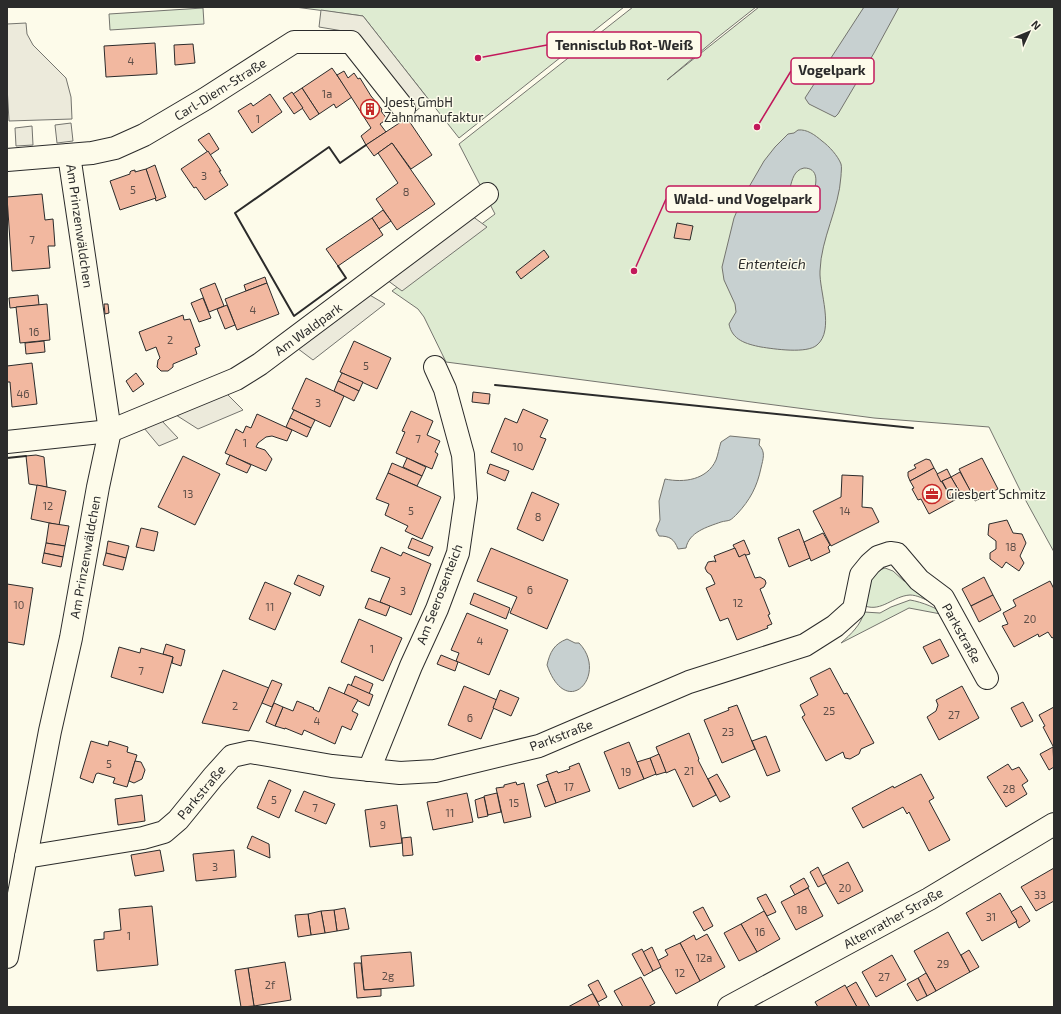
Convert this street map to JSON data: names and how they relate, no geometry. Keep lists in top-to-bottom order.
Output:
{
  "streets": {
    "street": [
      "Carl-Diem-Straße",
      "Am Prinzenwäldchen",
      "Am Waldpark",
      "Am Seerosenteich",
      "Parkstraße",
      "Altenrather Straße"
    ]
  },
  "crossings": [
    ["Carl-Diem-Straße", "Am Prinzenwäldchen"],
    ["Am Prinzenwäldchen", "Am Waldpark"],
    ["Am Prinzenwäldchen", "Parkstraße"],
    ["Am Seerosenteich", "Parkstraße"]
  ],
  "water": ["Ententeich"],
  "places": {
    "other": ["Tennisclub Rot-Weiß", "Vogelpark", "Wald- und Vogelpark"],
    "building": ["Joest GmbH Zahnmanufaktur"],
    "office": ["Giesbert Schmitz"]
  },
  "house_numbers": [
    "4",
    "1a",
    "1",
    "3",
    "5",
    "8",
    "7",
    "4",
    "16",
    "2",
    "5",
    "46",
    "3",
    "7",
    "1",
    "10",
    "13",
    "12",
    "5",
    "14",
    "8",
    "18",
    "6",
    "3",
    "12",
    "10",
    "11",
    "20",
    "4",
    "1",
    "7",
    "2",
    "25",
    "27",
    "6",
    "4",
    "23",
    "5",
    "21",
    "19",
    "17",
    "28",
    "5",
    "15",
    "7",
    "11",
    "9",
    "3",
    "20",
    "33",
    "18",
    "31",
    "16",
    "1",
    "12a",
    "29",
    "12",
    "2g",
    "27",
    "2f"
  ],
  "north": "top right"
}
